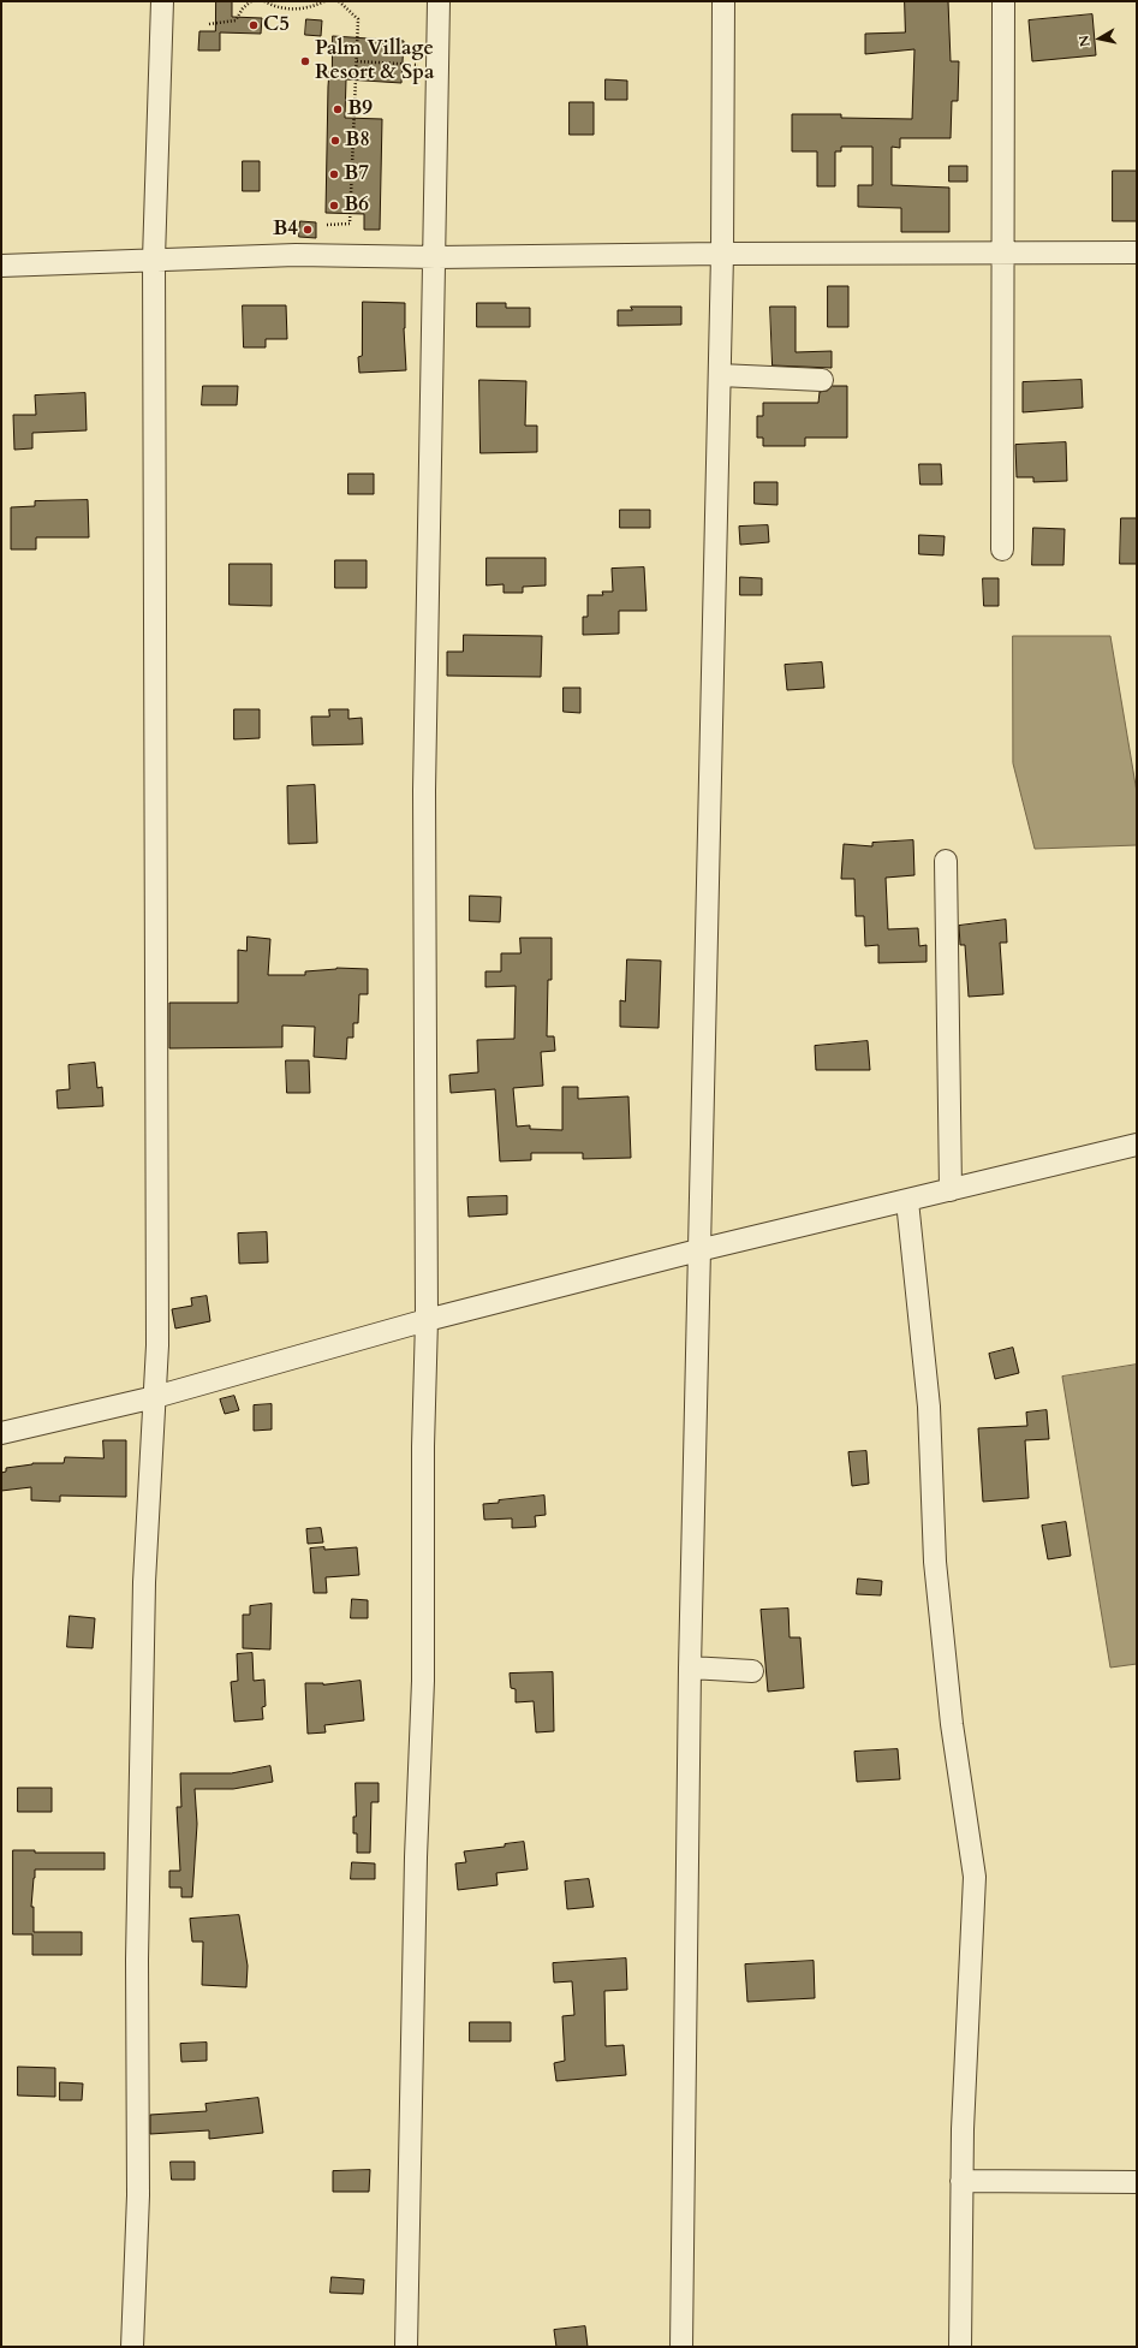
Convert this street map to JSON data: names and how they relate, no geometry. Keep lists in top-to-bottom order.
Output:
{
  "places": [
    "C5",
    "Palm Village Resort & Spa",
    "B9",
    "B8",
    "B7",
    "B6",
    "B4"
  ],
  "north": "left"
}
